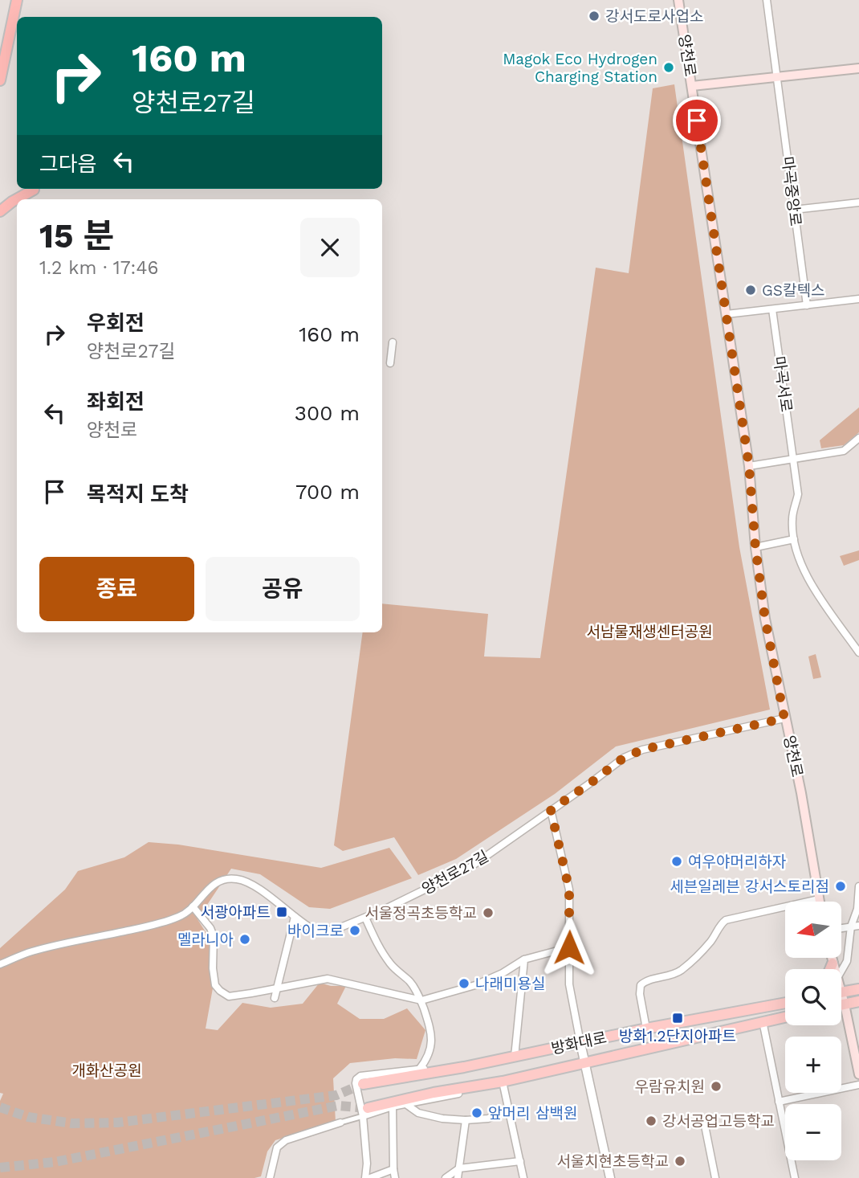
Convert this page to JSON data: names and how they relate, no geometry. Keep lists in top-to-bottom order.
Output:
{
  "streets": {
    "main road": ["양천로", "방화대로"],
    "street": ["마곡중앙로", "마곡서로", "양천로27길"]
  },
  "crossings": [
    ["양천로", "양천로27길"]
  ],
  "parks": ["서남물재생센터공원", "개화산공원"],
  "places": {
    "other": [
      "강서도로사업소",
      "Magok Eco Hydrogen Charging Station",
      "GS칼텍스",
      "여우야머리하자",
      "세븐일레븐 강서스토리점",
      "서울정곡초등학교",
      "바이크로",
      "멜라니아",
      "나래미용실",
      "우람유치원",
      "앞머리 삼백원",
      "강서공업고등학교",
      "서울치현초등학교"
    ],
    "transit": ["서광아파트", "방화1.2단지아파트"]
  },
  "north": "left",
  "page": {
    "turn": ["160 m", "양천로27길"],
    "then": "그다음",
    "heading": ["15 분", "1.2 km · 17:46"],
    "list": [
      {
        "name": "우회전",
        "note": "양천로27길",
        "value": "160 m"
      },
      {
        "name": "좌회전",
        "note": "양천로",
        "value": "300 m"
      },
      {
        "name": "목적지 도착",
        "value": "700 m"
      }
    ],
    "buttons": ["종료", "공유"],
    "map_buttons": ["+", "−"]
  }
}
